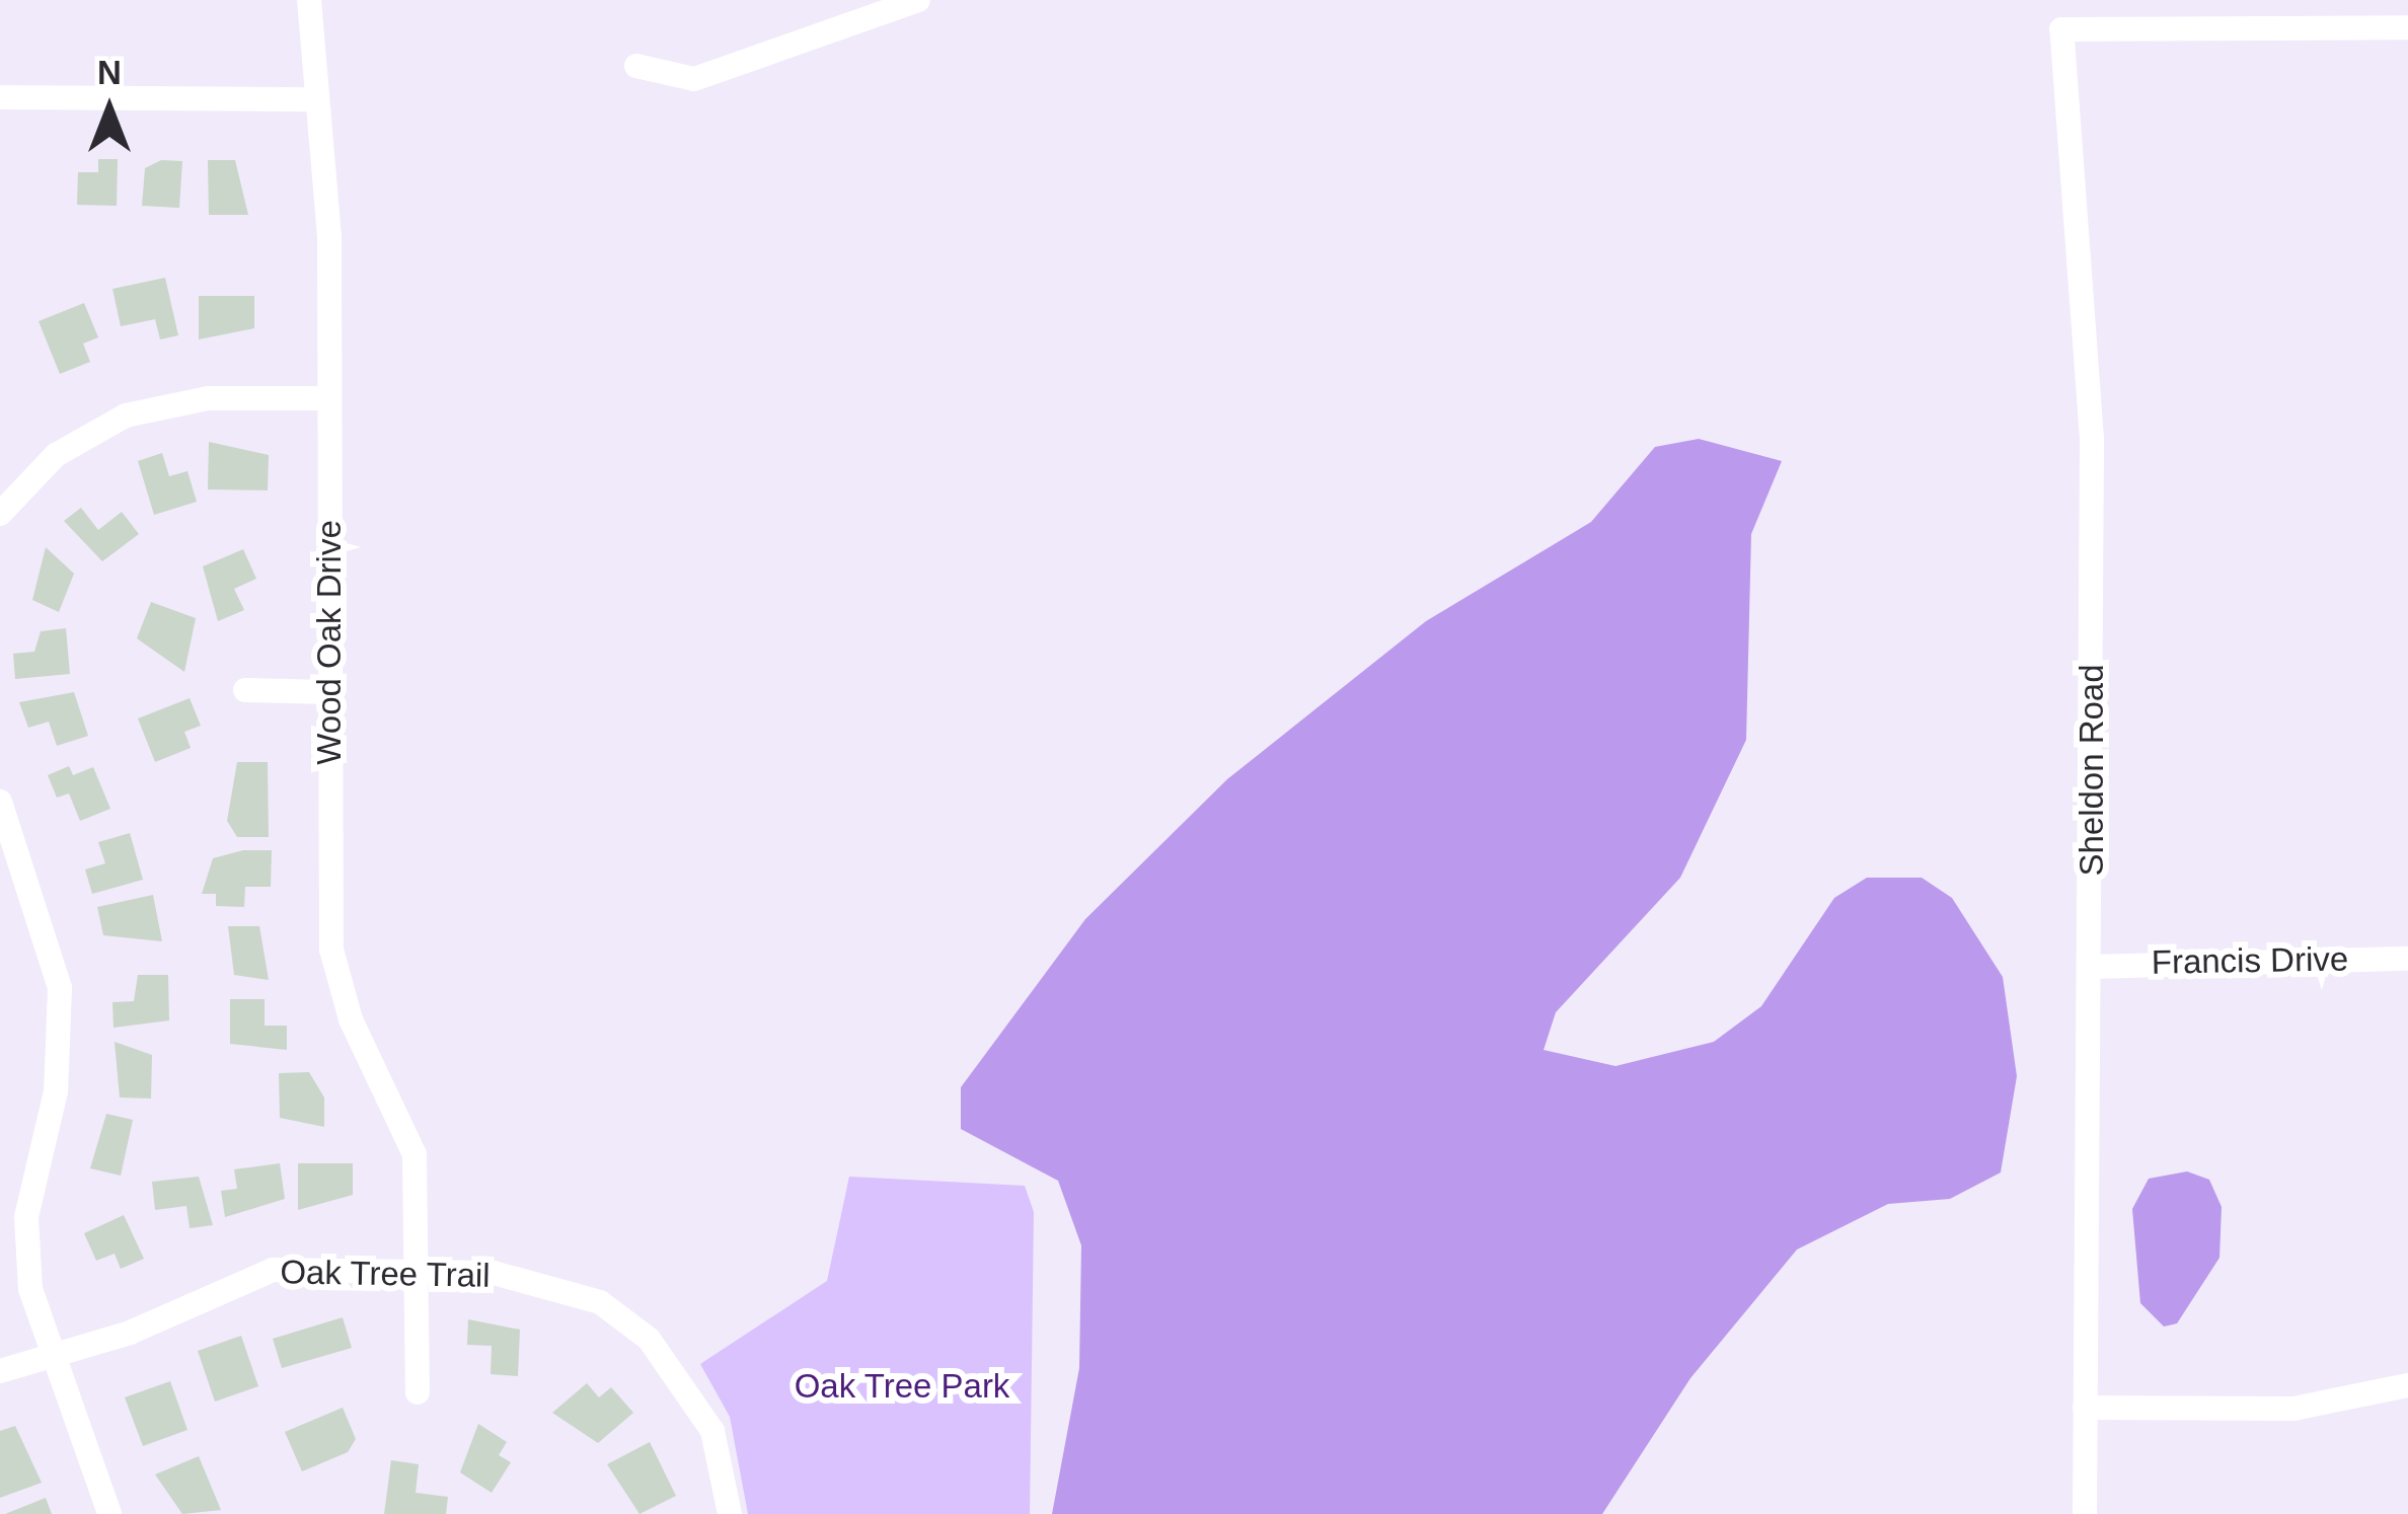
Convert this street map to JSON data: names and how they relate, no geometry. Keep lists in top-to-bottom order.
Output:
{
  "streets": {
    "street": [
      "Wood Oak Drive",
      "Sheldon Road",
      "Francis Drive",
      "Oak Tree Trail"
    ]
  },
  "crossings": [
    ["Wood Oak Drive", "Oak Tree Trail"],
    ["Sheldon Road", "Francis Drive"]
  ],
  "parks": ["Oak Tree Park"],
  "north": "top"
}
